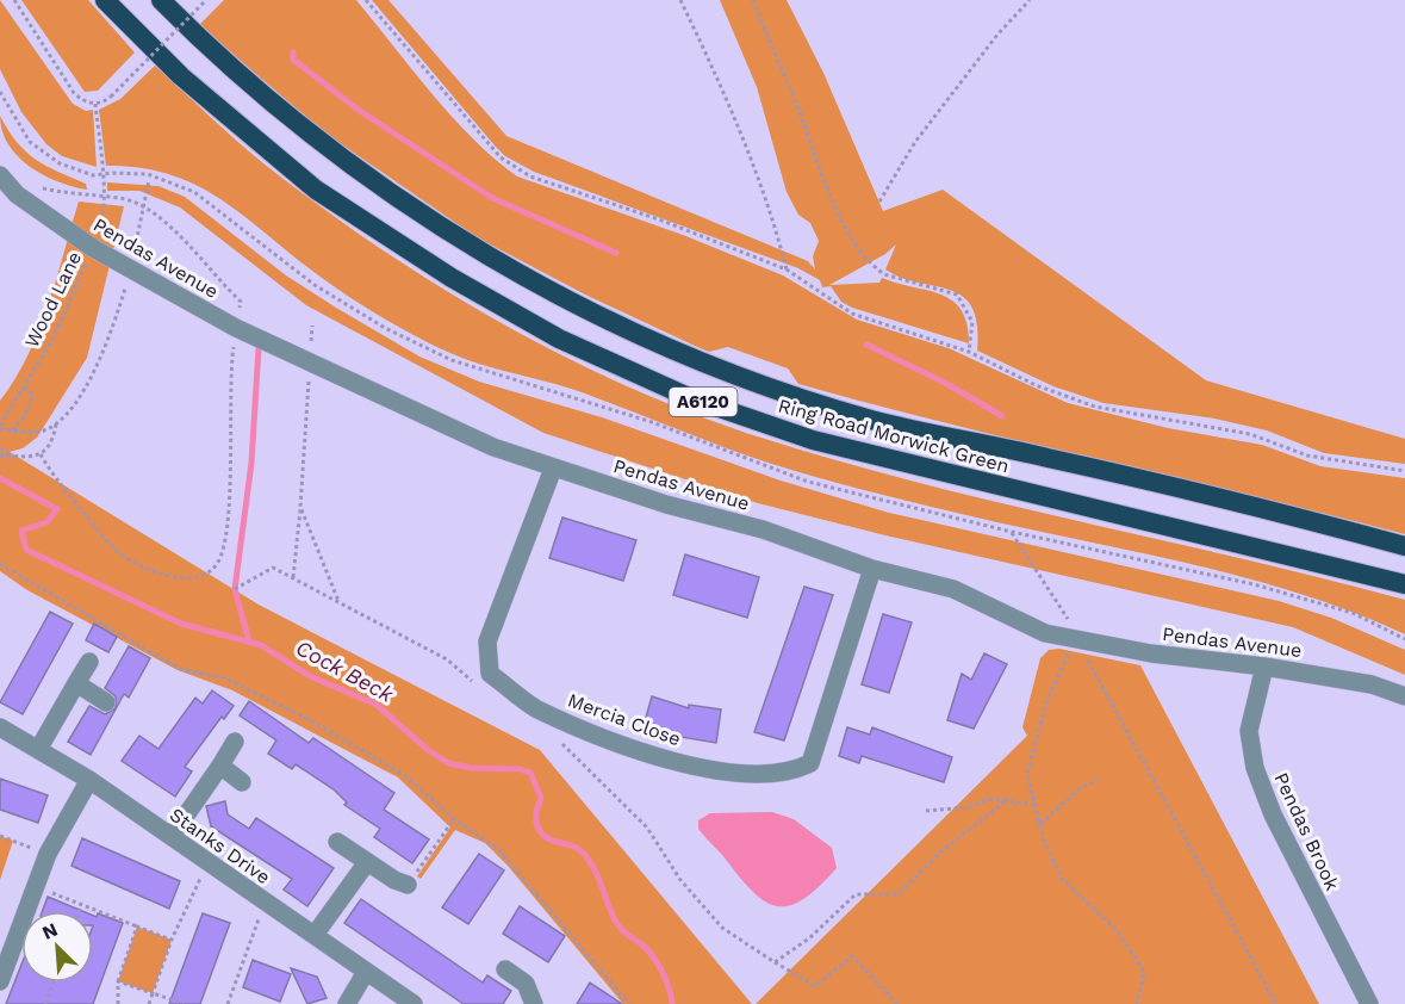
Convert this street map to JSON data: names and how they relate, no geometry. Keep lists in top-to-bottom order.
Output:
{
  "streets": {
    "highway": ["A6120", "Ring Road Morwick Green"],
    "street": [
      "Pendas Avenue",
      "Mercia Close",
      "Pendas Brook",
      "Stanks Drive"
    ],
    "path": ["Wood Lane"]
  },
  "crossings": [
    ["Pendas Avenue", "Wood Lane"],
    ["Pendas Avenue", "Mercia Close"],
    ["Pendas Avenue", "Pendas Brook"]
  ],
  "water": ["Cock Beck"],
  "north": "top left"
}
